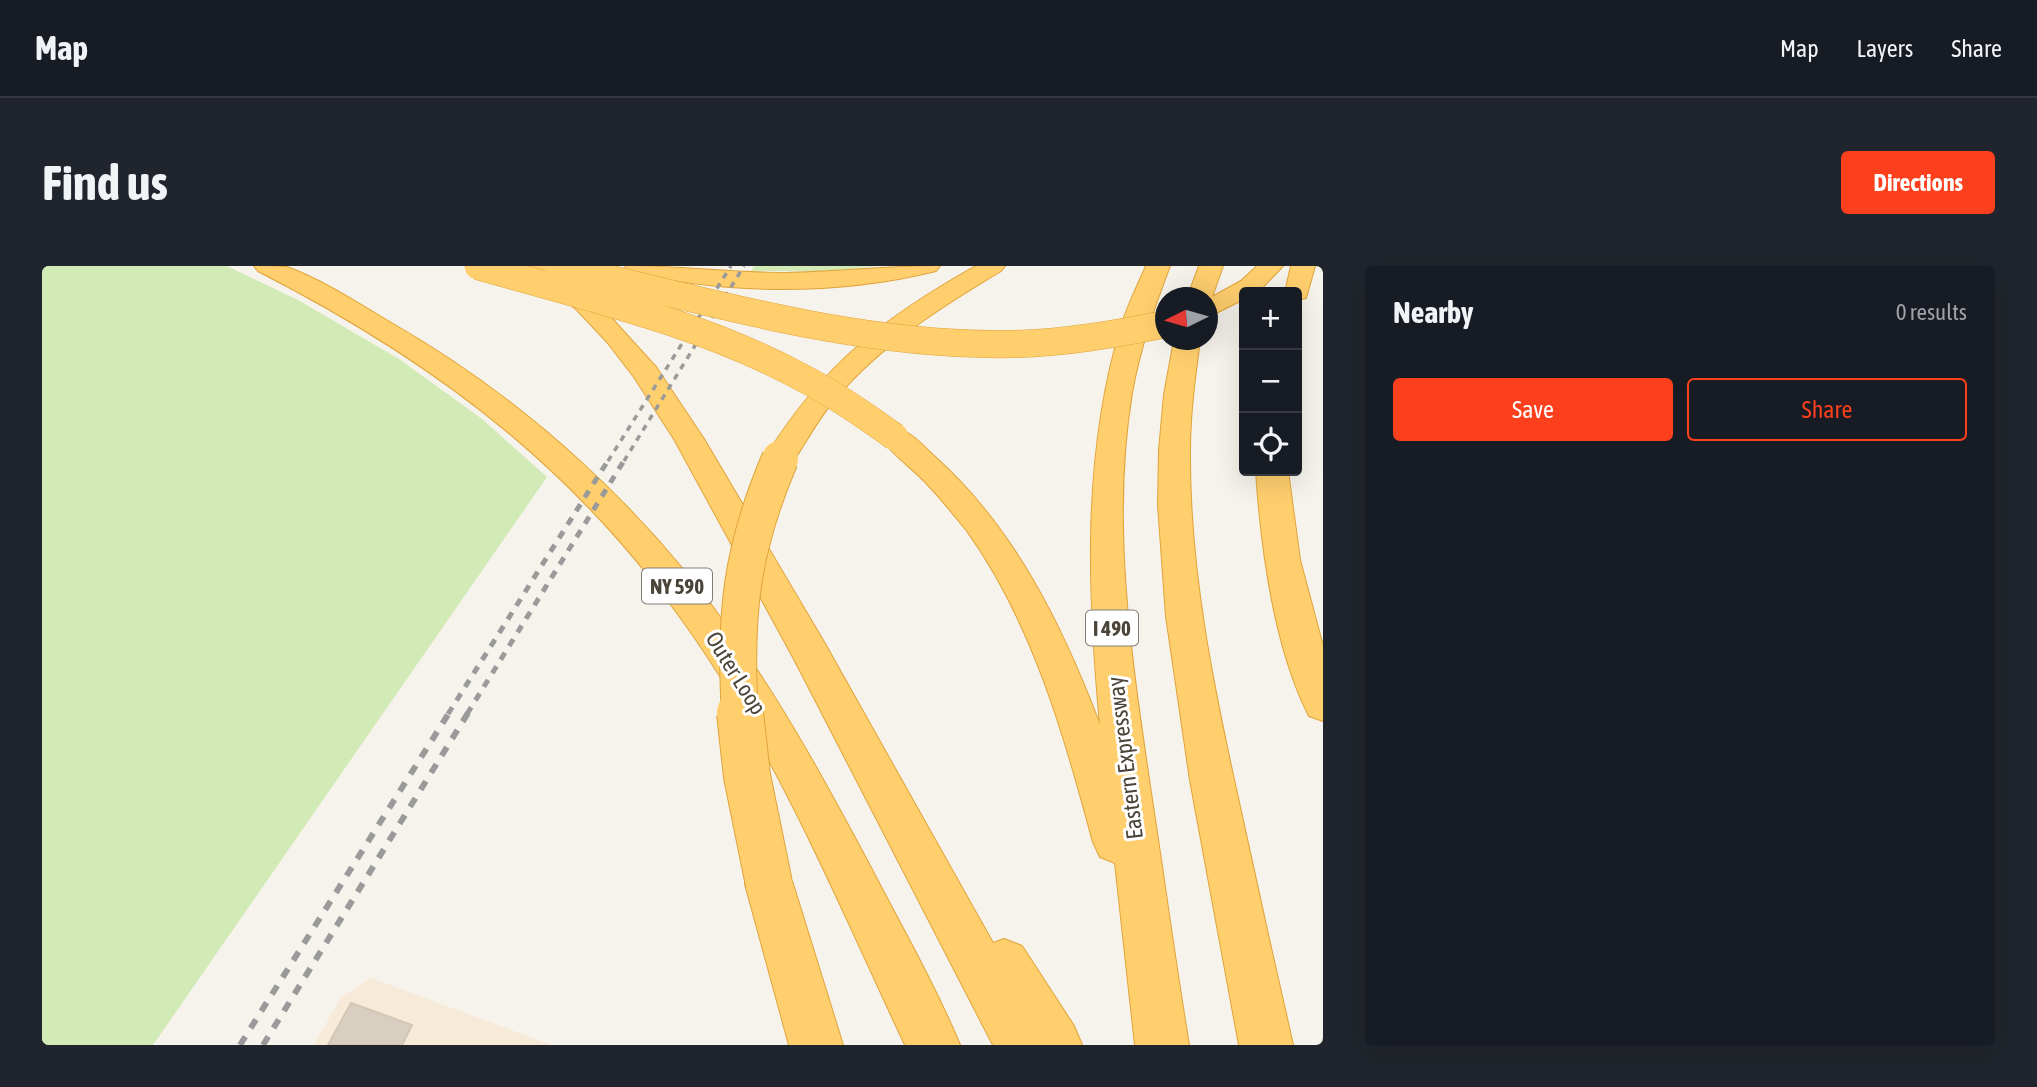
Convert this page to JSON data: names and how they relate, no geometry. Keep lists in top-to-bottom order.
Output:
{
  "streets": {
    "highway": [
      "NY 590",
      "I 490",
      "Outer Loop",
      "Eastern Expressway"
    ]
  },
  "north": "left",
  "page": {
    "header": "Map",
    "nav": ["Map", "Layers", "Share"],
    "buttons": [
      "Directions",
      ["Save", "Share"]
    ],
    "title": "Find us",
    "heading": ["Nearby", "0 results"],
    "map_buttons": ["+", "−"]
  }
}
